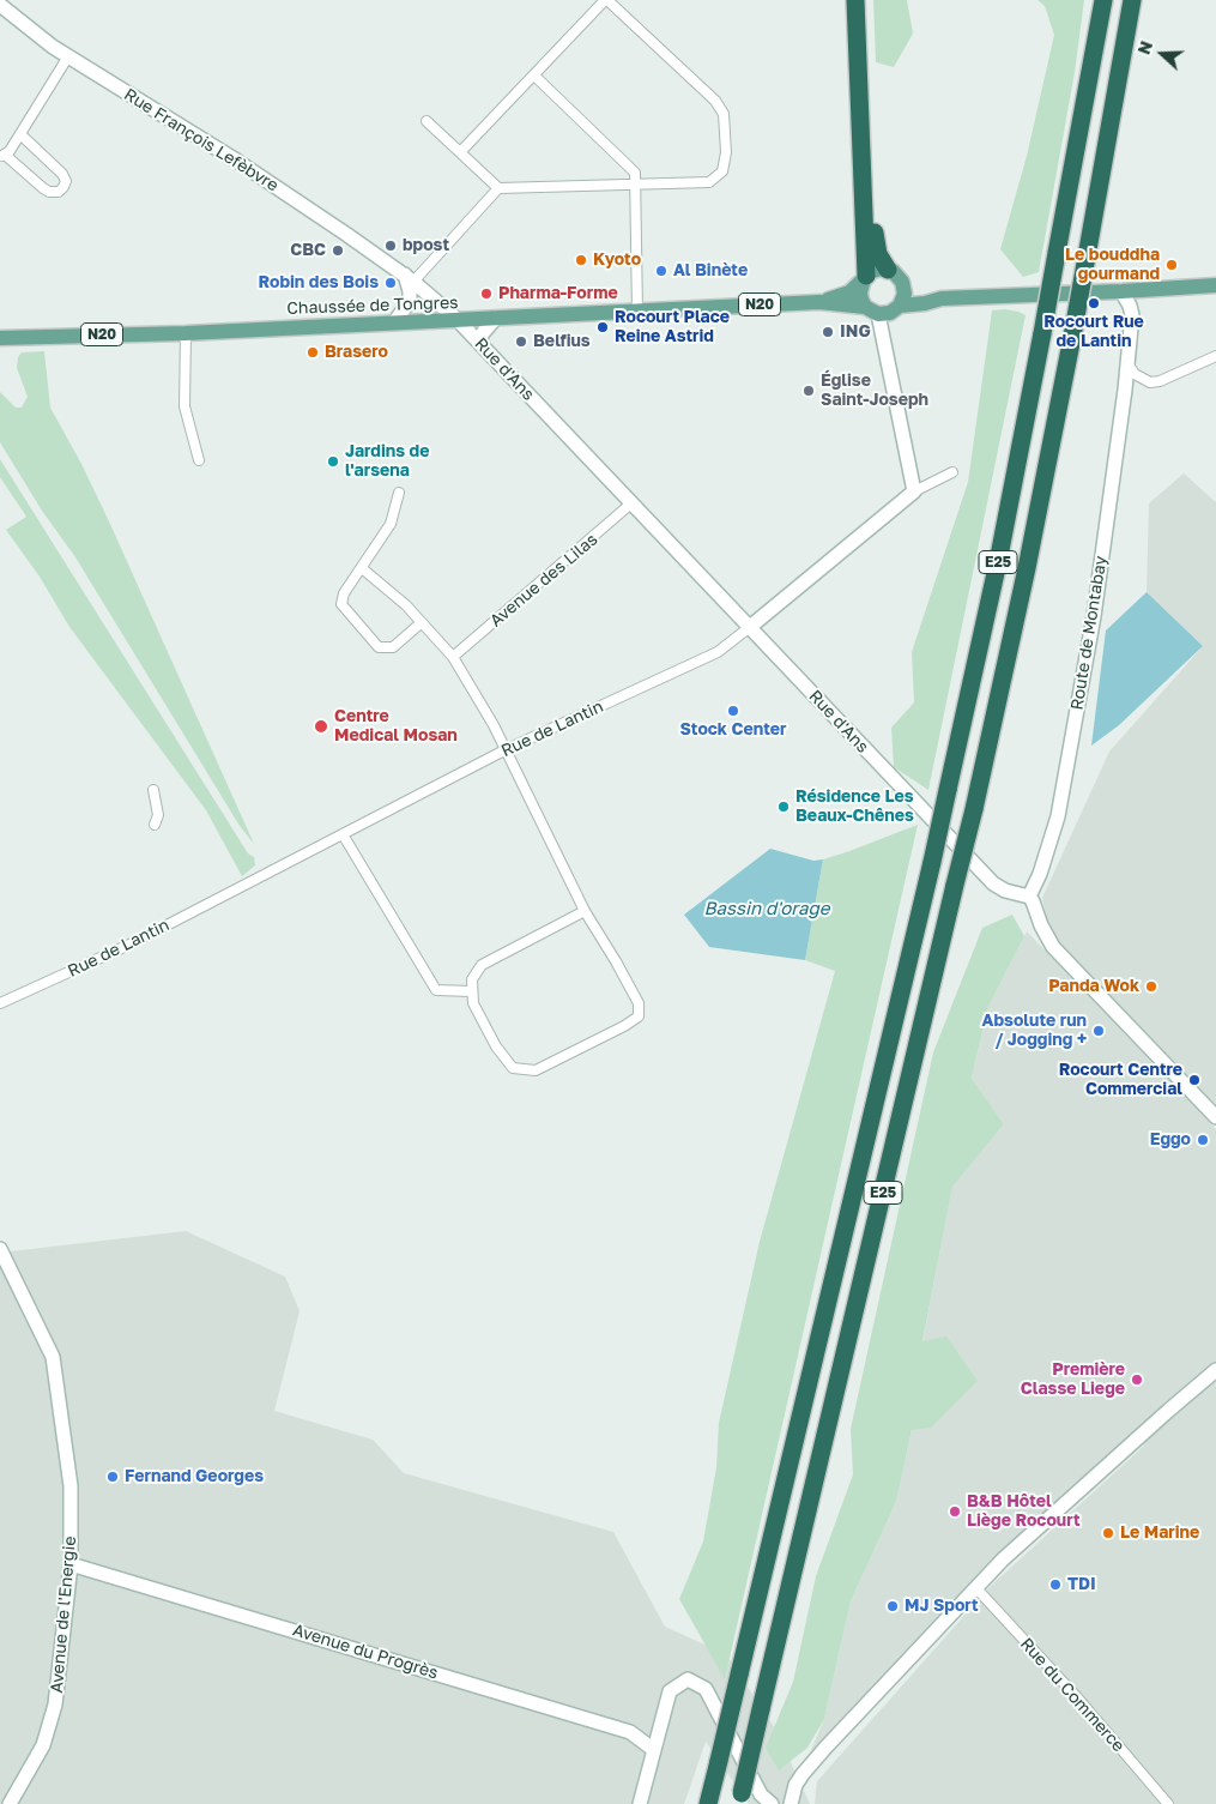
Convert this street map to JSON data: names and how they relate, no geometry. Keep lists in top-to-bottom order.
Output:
{
  "streets": {
    "highway": ["E25"],
    "main road": ["N20", "Chaussée de Tongres"],
    "street": [
      "Rue François Lefèbvre",
      "Rue d'Ans",
      "Avenue des Lilas",
      "Route de Montabay",
      "Rue de Lantin",
      "Avenue de l'Energie",
      "Avenue du Progrès",
      "Rue du Commerce"
    ]
  },
  "crossings": [
    ["Rue François Lefèbvre", "Chaussée de Tongres"],
    ["Rue François Lefèbvre", "Rue d'Ans"],
    ["Chaussée de Tongres", "Rue d'Ans"],
    ["Chaussée de Tongres", "Route de Montabay"],
    ["Rue d'Ans", "Avenue des Lilas"],
    ["Rue d'Ans", "Route de Montabay"],
    ["Rue d'Ans", "Rue de Lantin"],
    ["Avenue de l'Energie", "Avenue du Progrès"]
  ],
  "water": ["Bassin d'orage"],
  "places": [
    "bpost",
    "CBC",
    "Kyoto",
    "Le bouddha gourmand",
    "Al Binète",
    "Robin des Bois",
    "Pharma-Forme",
    "Rocourt Rue de Lantin",
    "Rocourt Place Reine Astrid",
    "ING",
    "Belfius",
    "Brasero",
    "Église Saint-Joseph",
    "Jardins de l'arsena",
    "Stock Center",
    "Centre Medical Mosan",
    "Résidence Les Beaux-Chênes",
    "Panda Wok",
    "Absolute run / Jogging +",
    "Rocourt Centre Commercial",
    "Eggo",
    "Première Classe Liege",
    "Fernand Georges",
    "B&B Hôtel Liège Rocourt",
    "Le Marine",
    "TDI",
    "MJ Sport"
  ],
  "north": "left"
}
